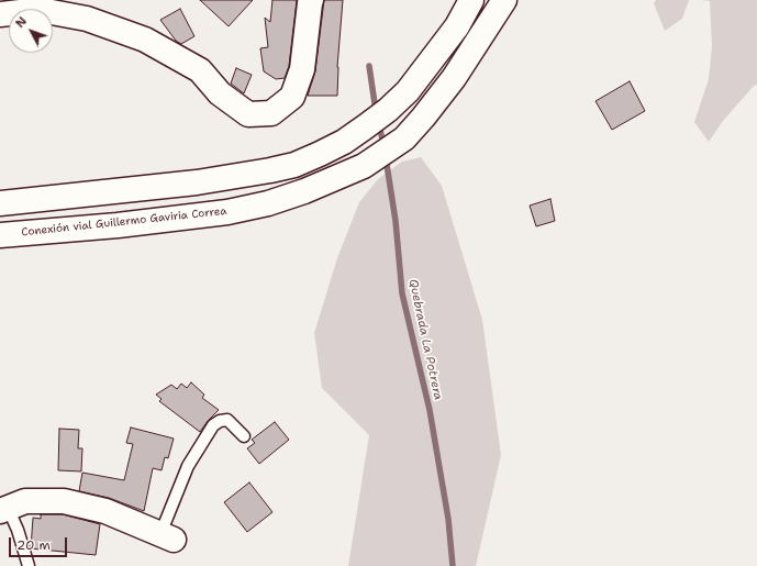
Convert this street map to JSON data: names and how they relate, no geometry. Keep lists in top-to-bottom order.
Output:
{
  "streets": {
    "main road": ["Conexión vial Guillermo Gaviria Correa"]
  },
  "water": ["Quebrada La Potrera"],
  "scale_bar": "20 m",
  "north": "top left"
}
